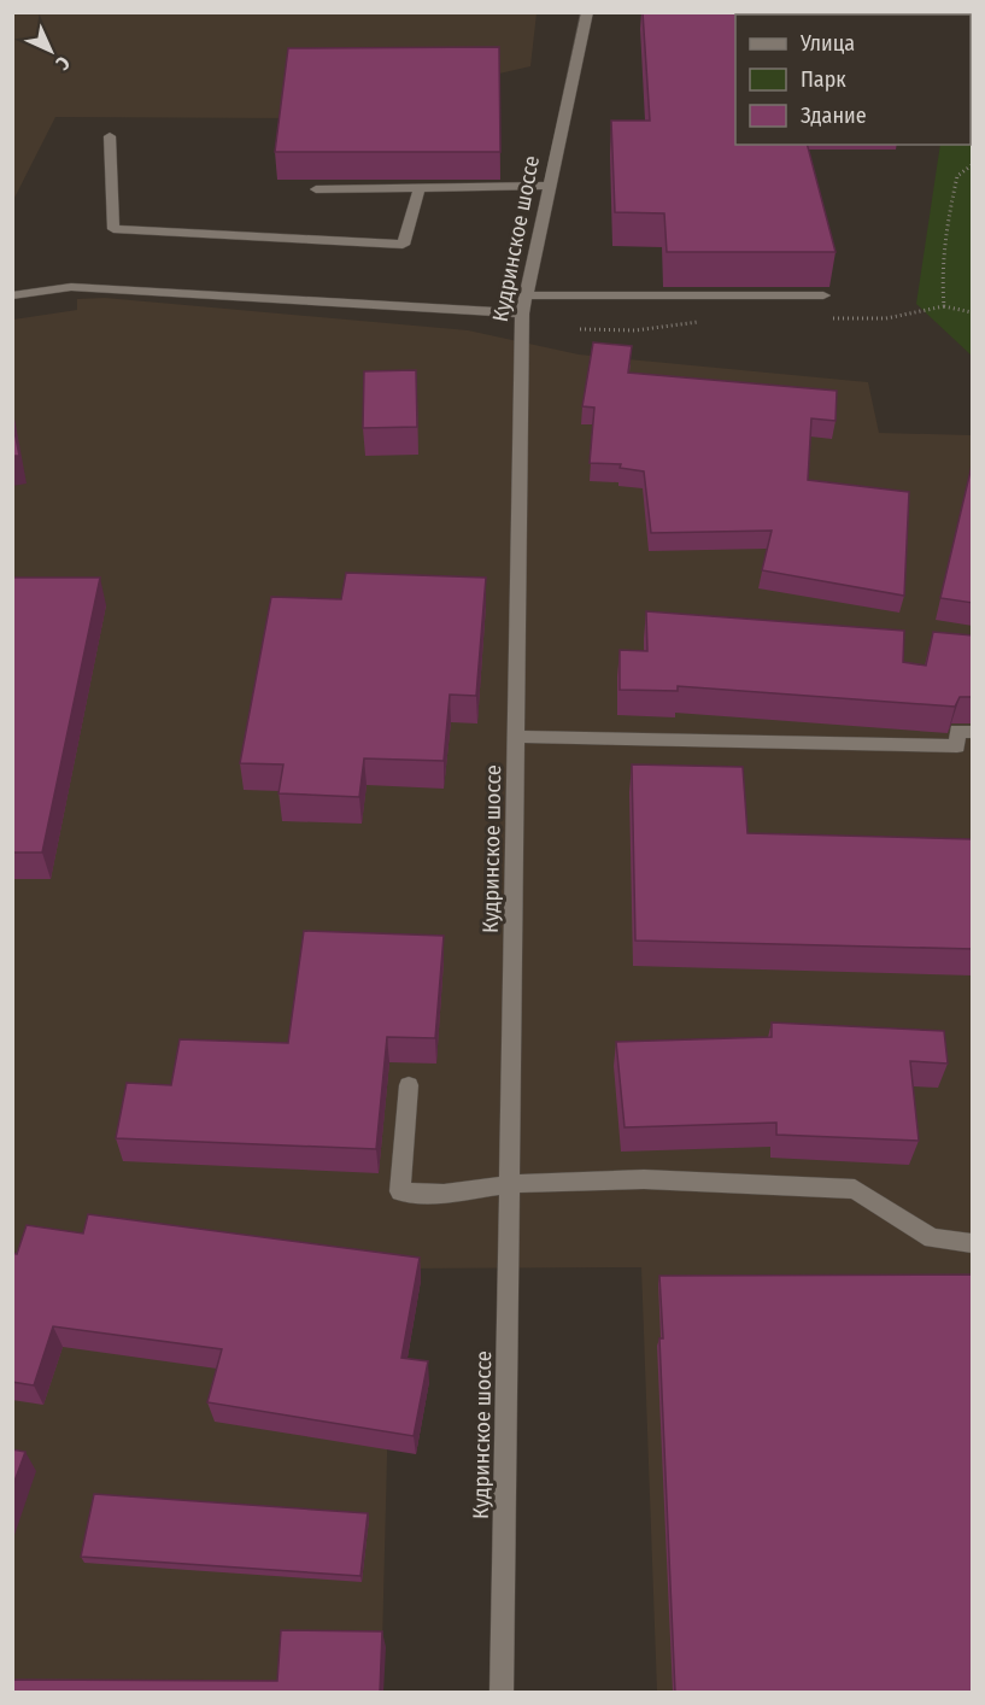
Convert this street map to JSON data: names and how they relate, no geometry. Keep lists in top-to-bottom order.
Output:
{
  "streets": {
    "street": ["Кудринское шоссе"]
  },
  "legend": ["Улица", "Парк", "Здание"],
  "north": "bottom right"
}
